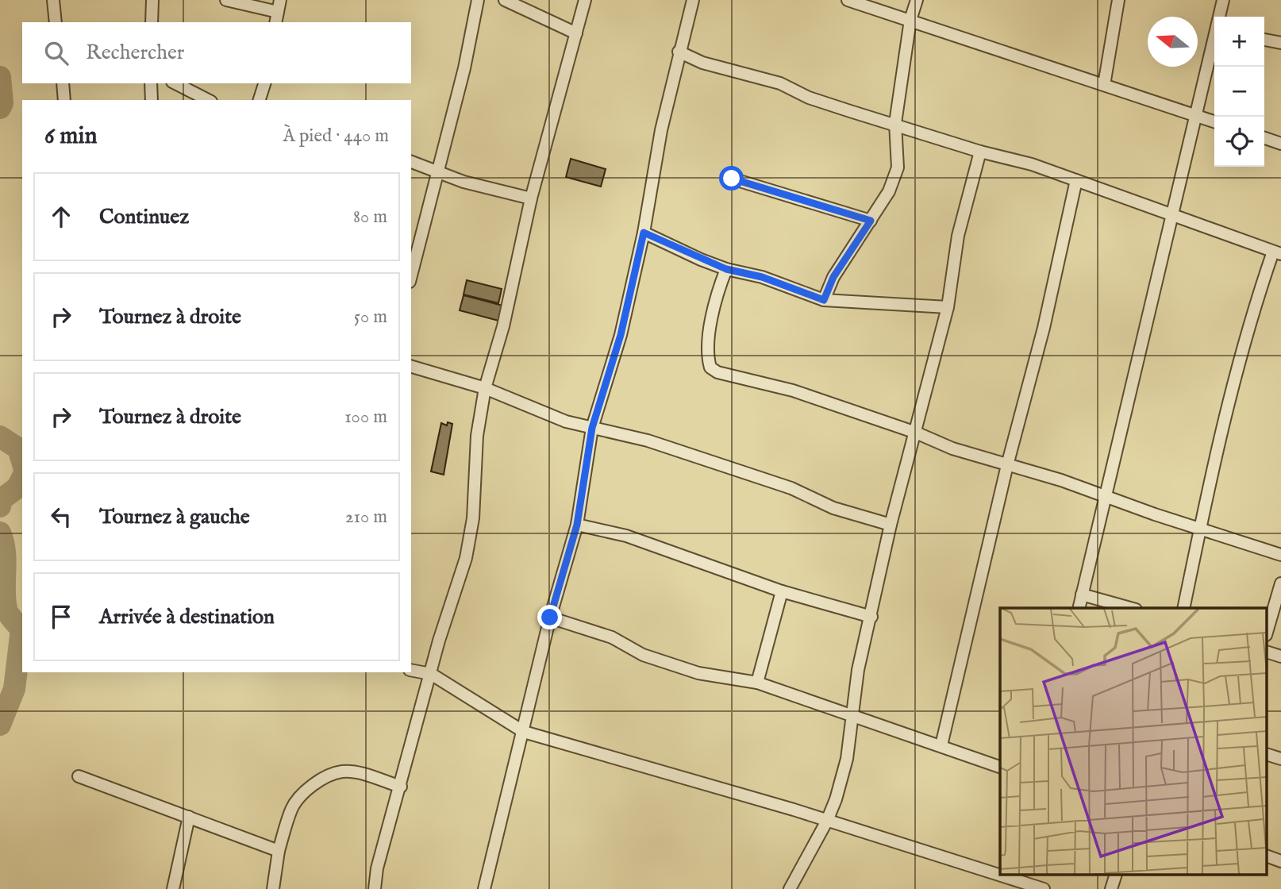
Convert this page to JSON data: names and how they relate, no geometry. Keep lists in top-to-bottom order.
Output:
{
  "north": "left",
  "page": {
    "map_buttons": ["+", "−"],
    "search": "Rechercher",
    "heading": ["6 min", "À pied · 440 m"],
    "list": [
      ["Continuez", "80 m"],
      ["Tournez à droite", "50 m"],
      ["Tournez à droite", "100 m"],
      ["Tournez à gauche", "210 m"],
      "Arrivée à destination"
    ]
  }
}
